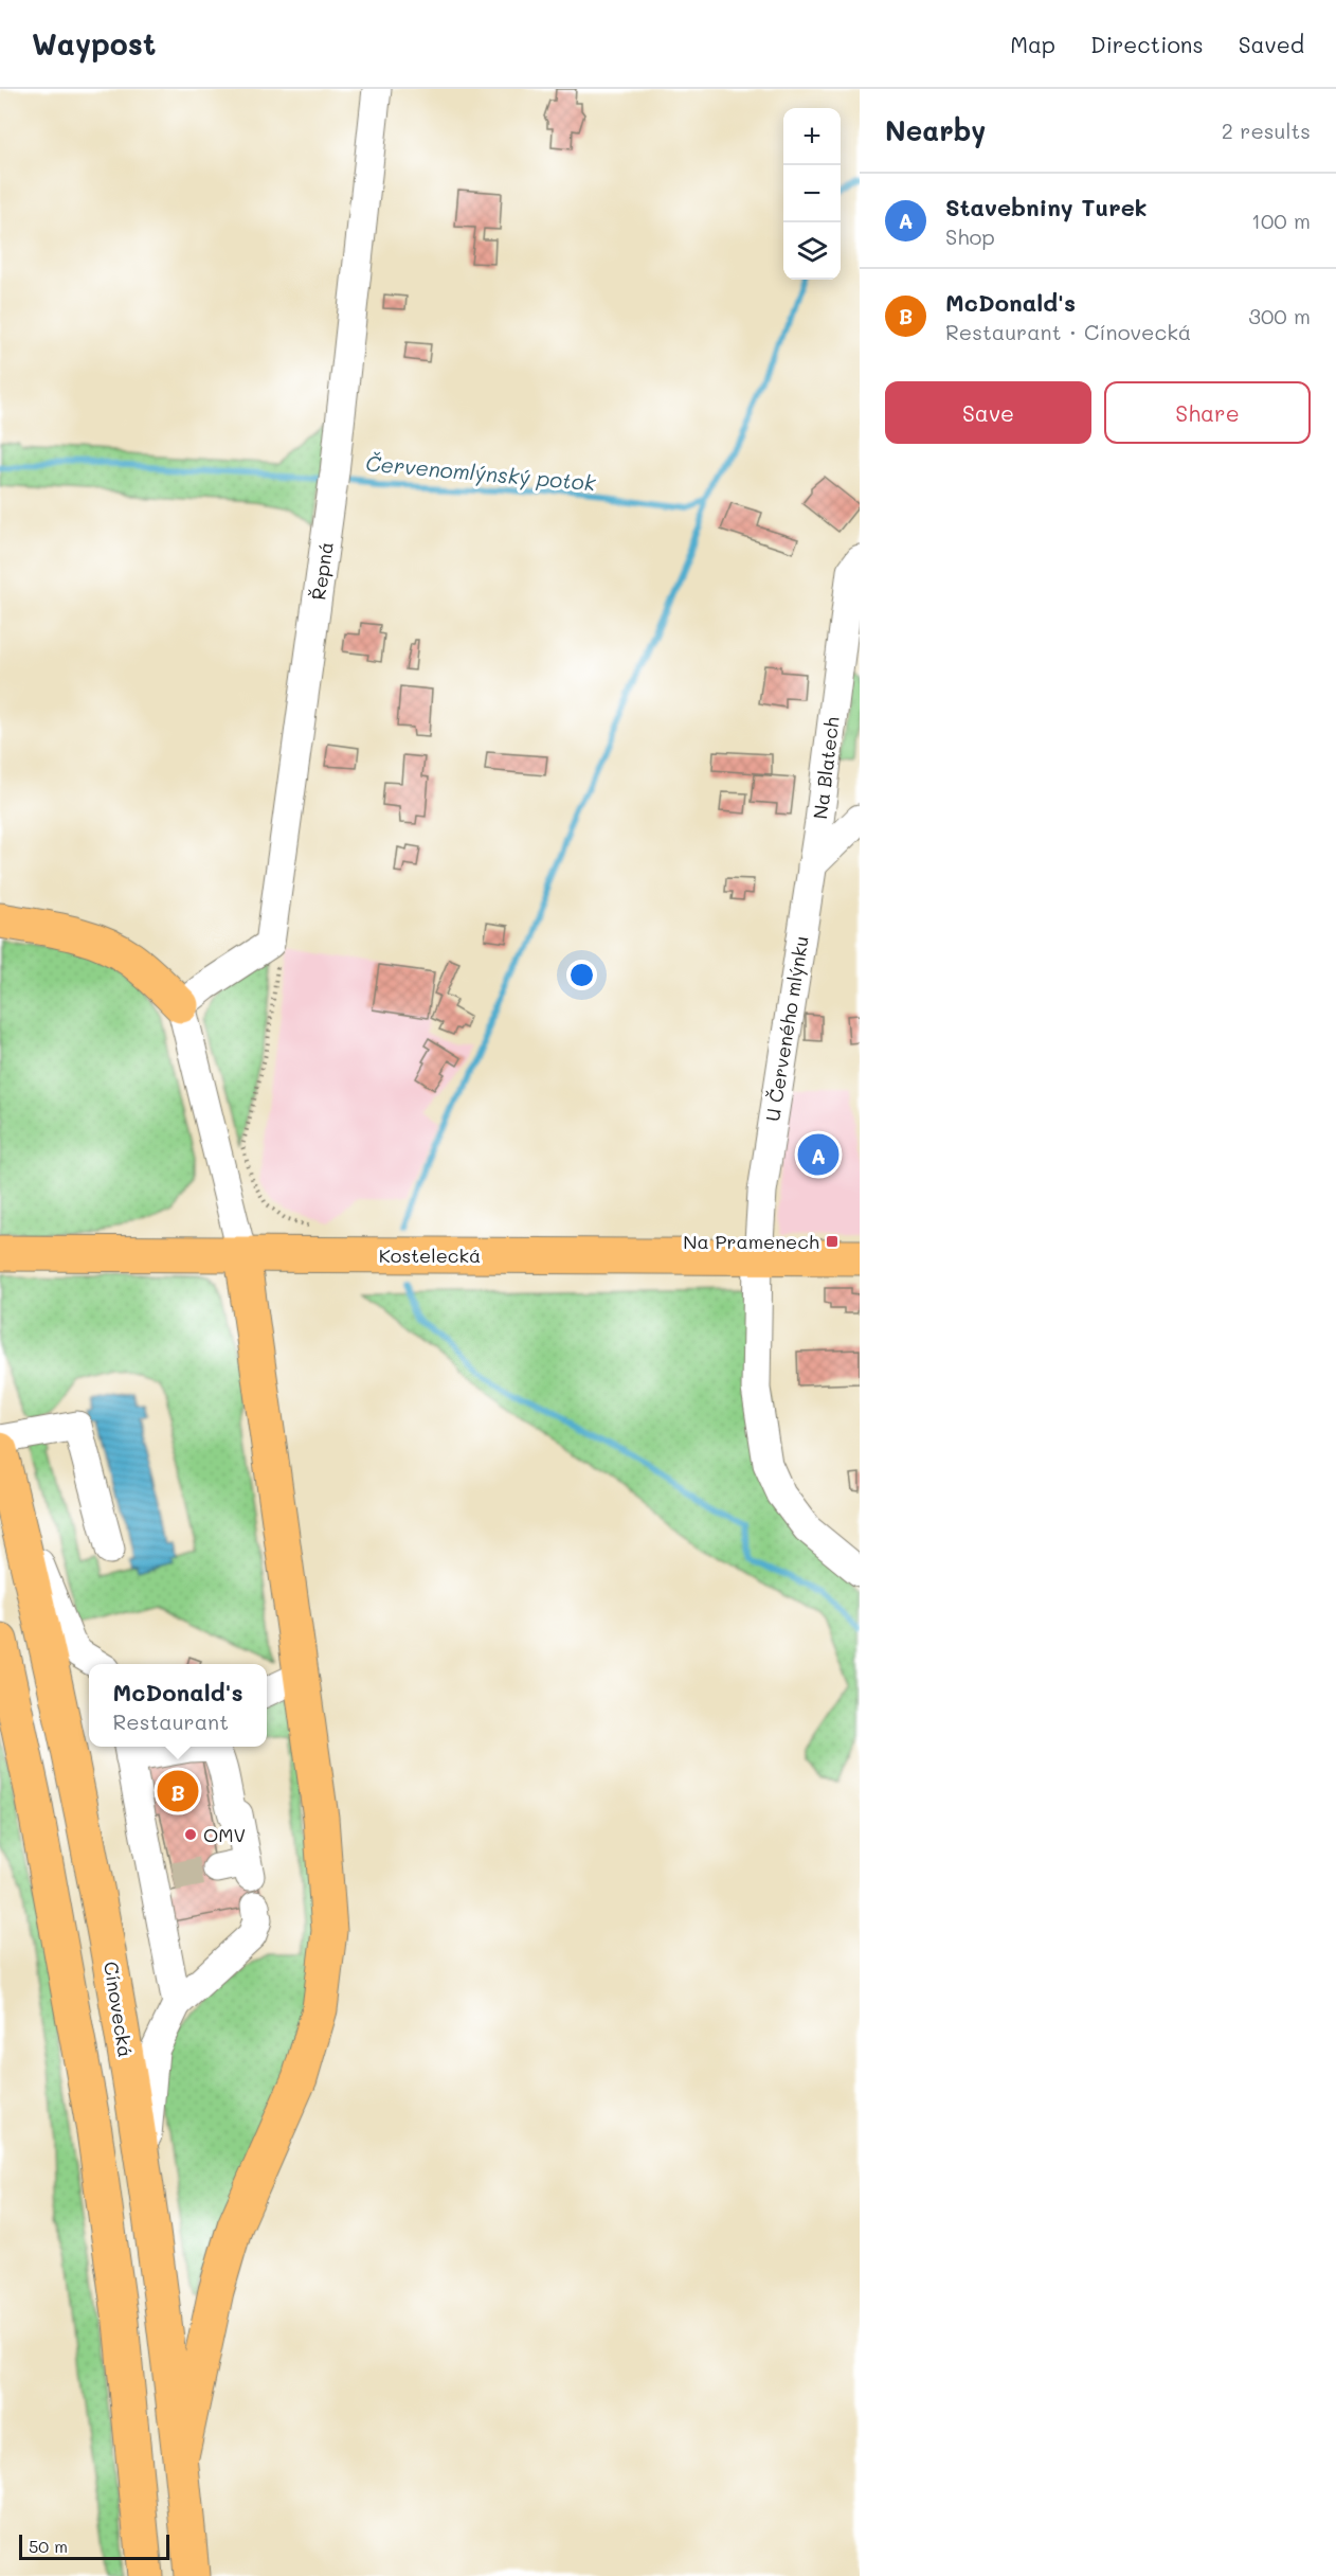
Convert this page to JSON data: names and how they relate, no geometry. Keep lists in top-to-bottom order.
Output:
{
  "streets": {
    "main road": ["Kostelecká", "Cínovecká"],
    "street": ["Řepná", "Na Blatech", "U Červeného mlýnku"]
  },
  "crossings": [
    ["Na Blatech", "U Červeného mlýnku"],
    ["U Červeného mlýnku", "Kostelecká"]
  ],
  "water": ["Červenomlýnský potok"],
  "places": {
    "transit": ["Na Pramenech"],
    "other": ["OMV"]
  },
  "scale_bar": "50 m",
  "page": {
    "header": "Waypost",
    "nav": ["Map", "Directions", "Saved"],
    "heading": ["Nearby", "2 results"],
    "map_buttons": ["+", "−"],
    "list": [
      {
        "mark": "A",
        "name": "Stavebniny Turek",
        "note": "Shop",
        "value": "100 m"
      },
      {
        "mark": "B",
        "name": "McDonald's",
        "note": "Restaurant · Cínovecká",
        "value": "300 m"
      }
    ],
    "buttons": ["Save", "Share"],
    "pins": ["A", "B"],
    "popup": ["McDonald's", "Restaurant"],
    "scale": "50 m"
  }
}
